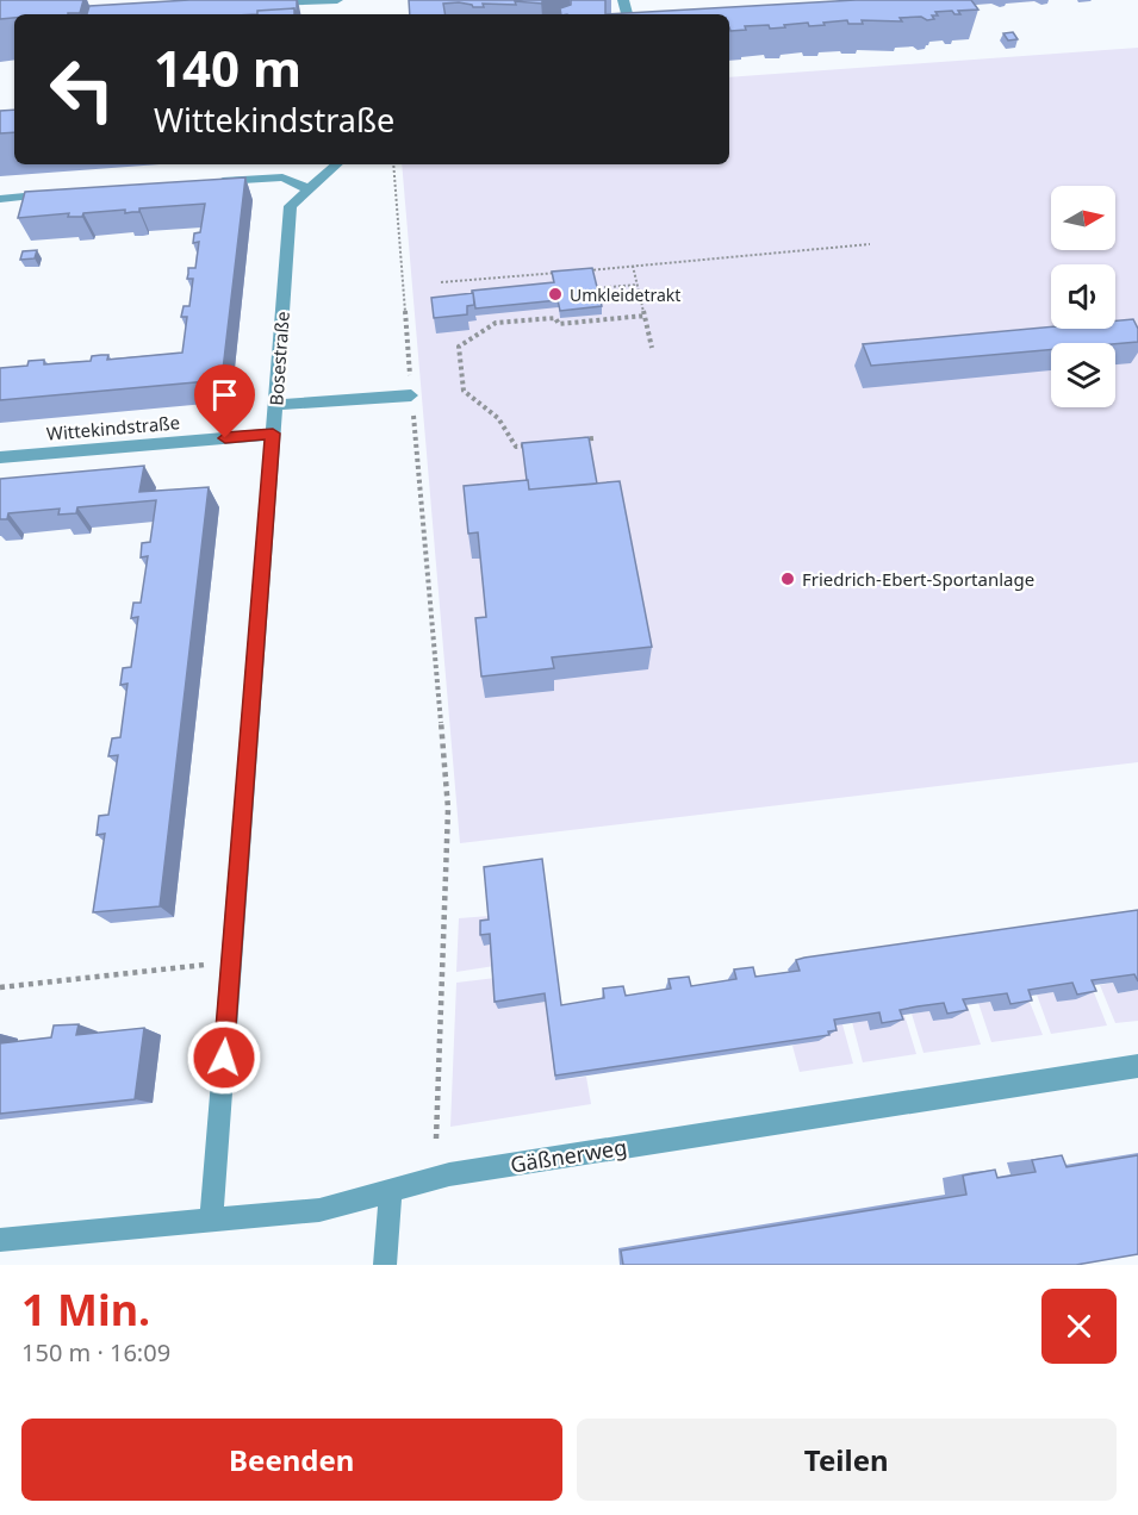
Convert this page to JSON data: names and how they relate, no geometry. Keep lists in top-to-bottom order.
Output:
{
  "streets": {
    "street": ["Bosestraße", "Wittekindstraße", "Gäßnerweg"]
  },
  "crossings": [
    ["Bosestraße", "Wittekindstraße"],
    ["Bosestraße", "Gäßnerweg"]
  ],
  "places": ["Umkleidetrakt", "Friedrich-Ebert-Sportanlage"],
  "north": "right",
  "page": {
    "turn": ["140 m", "Wittekindstraße"],
    "heading": ["1 Min.", "150 m · 16:09"],
    "buttons": ["Beenden", "Teilen"]
  }
}
